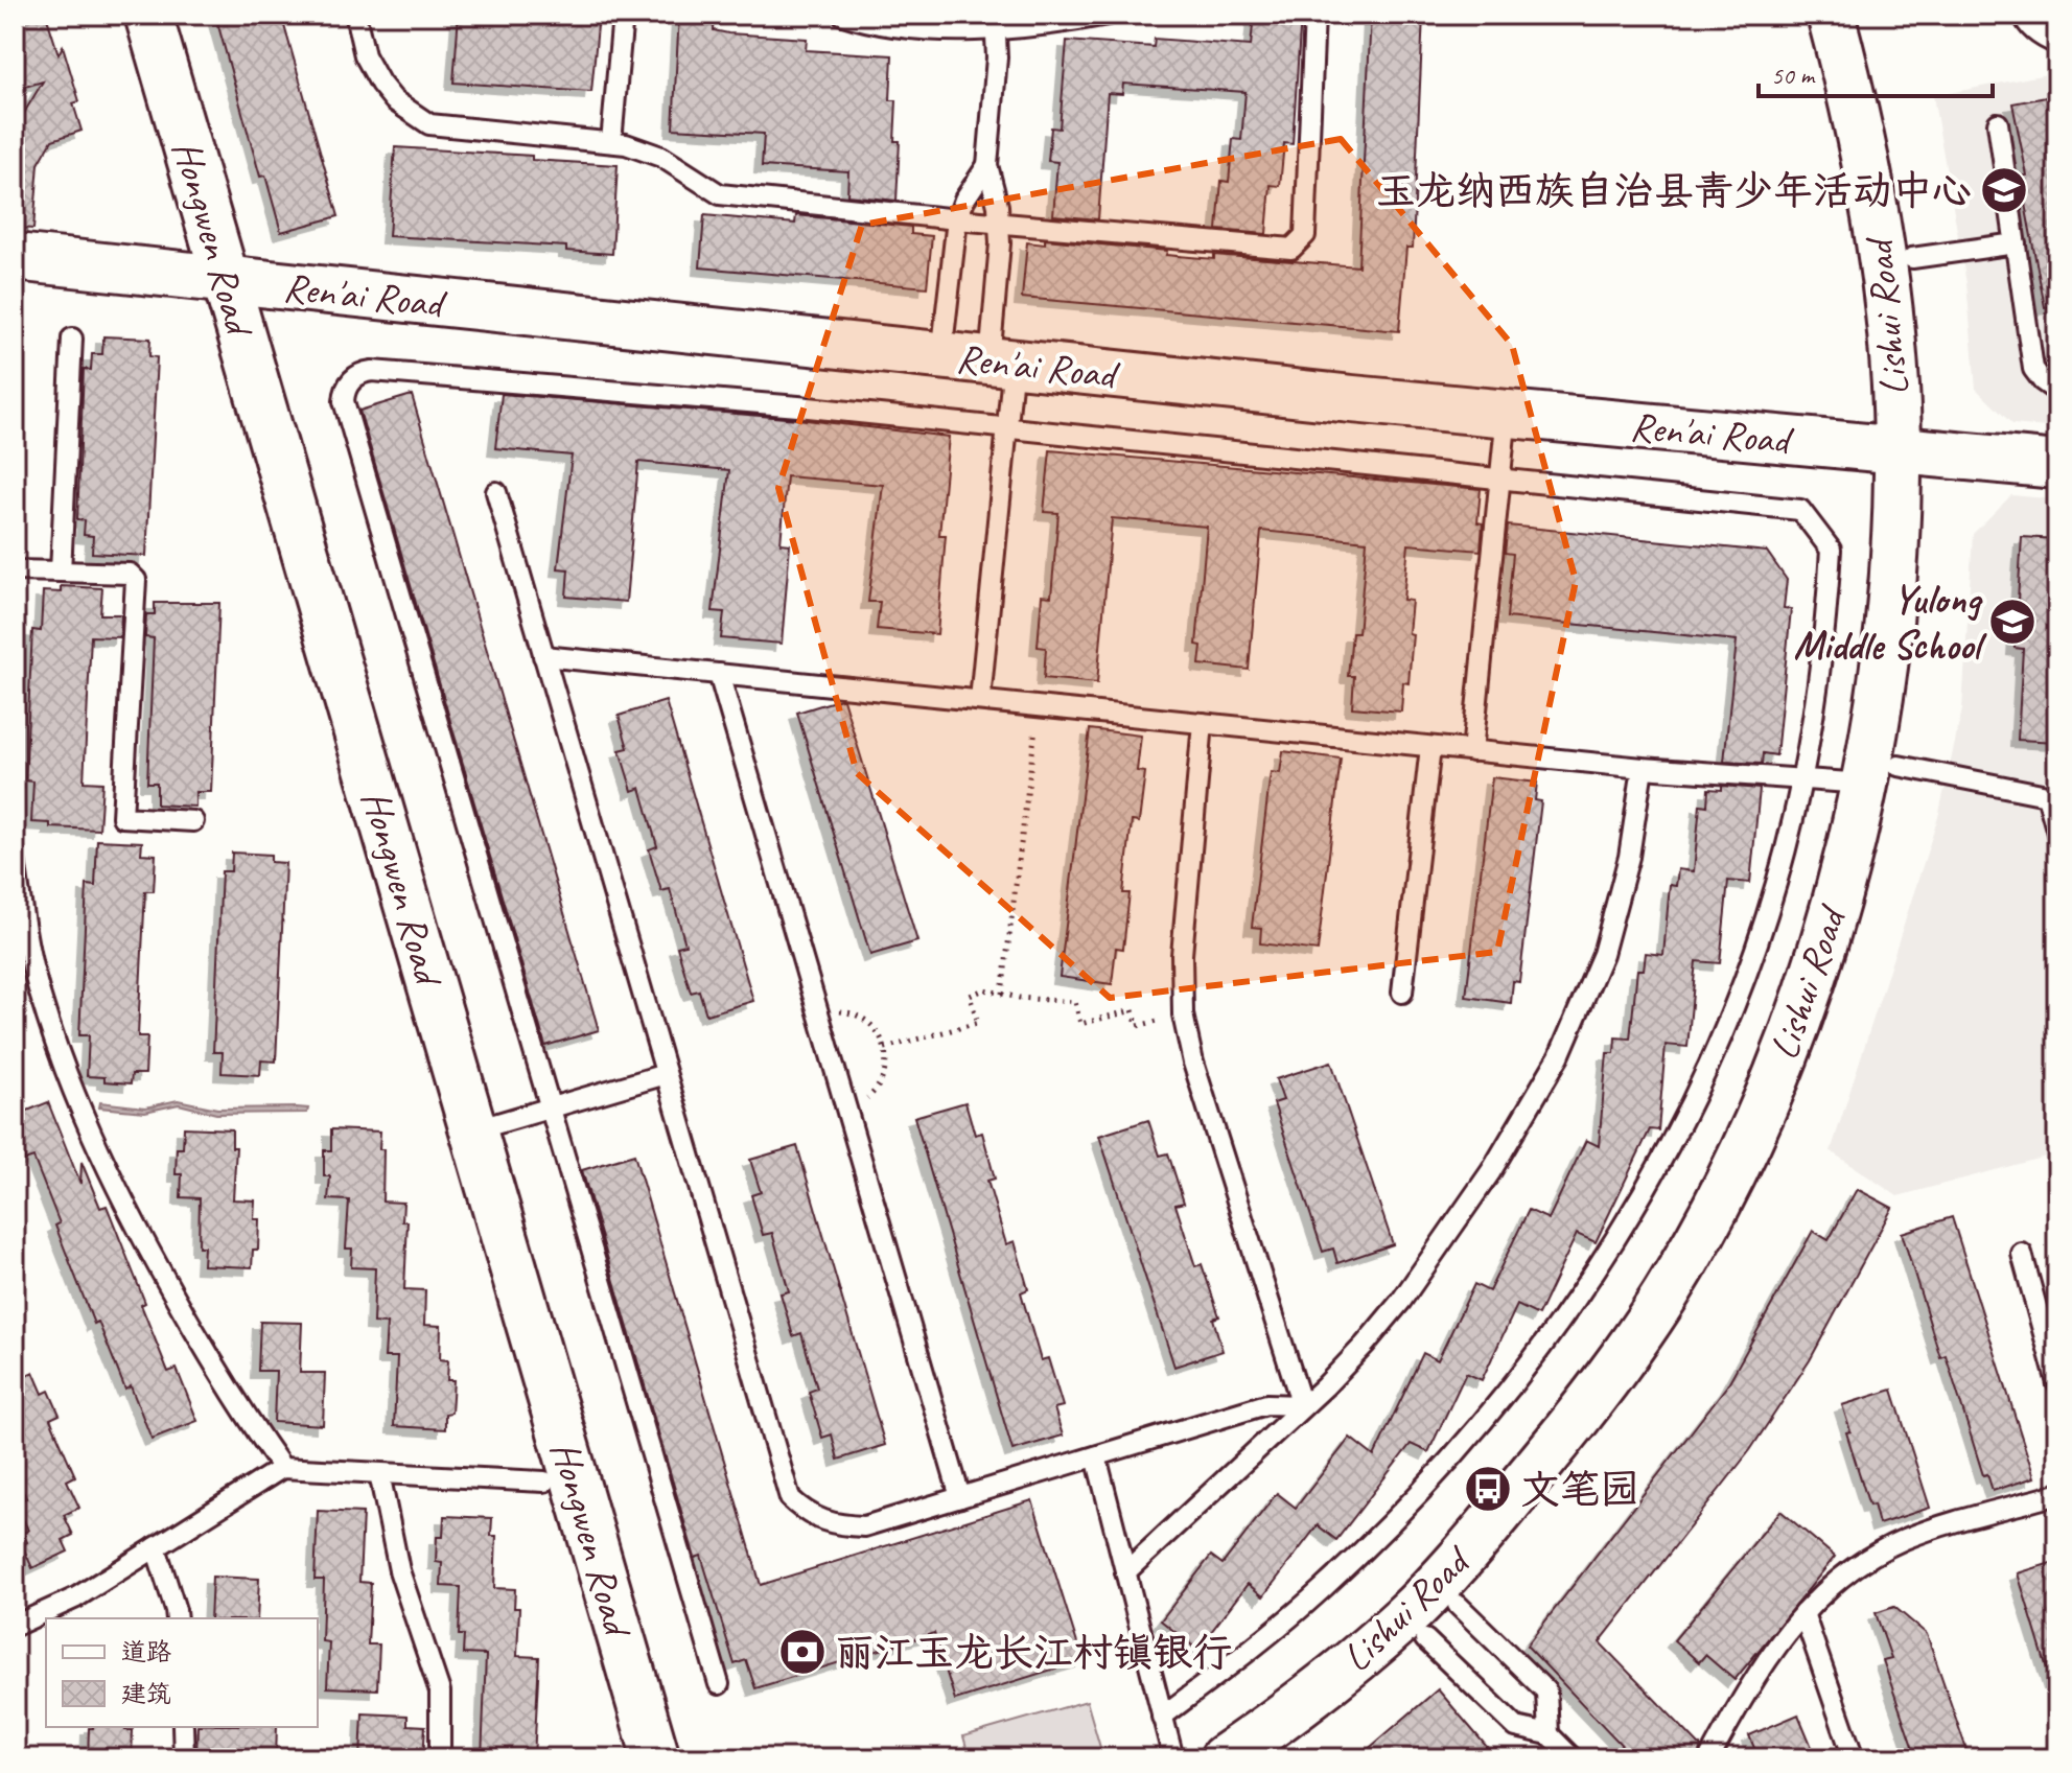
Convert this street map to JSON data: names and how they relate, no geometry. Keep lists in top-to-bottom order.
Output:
{
  "streets": {
    "street": ["Hongwen Road", "Ren'ai Road", "Lishui Road"]
  },
  "crossings": [
    ["Hongwen Road", "Ren'ai Road"],
    ["Ren'ai Road", "Lishui Road"]
  ],
  "places": {
    "school or university": ["玉龙纳西族自治县青少年活动中心", "Yulong Middle School"],
    "bus stop": ["文笔园"],
    "bank": ["丽江玉龙长江村镇银行"]
  },
  "legend": ["道路", "建筑"],
  "scale_bar": "50 m"
}
